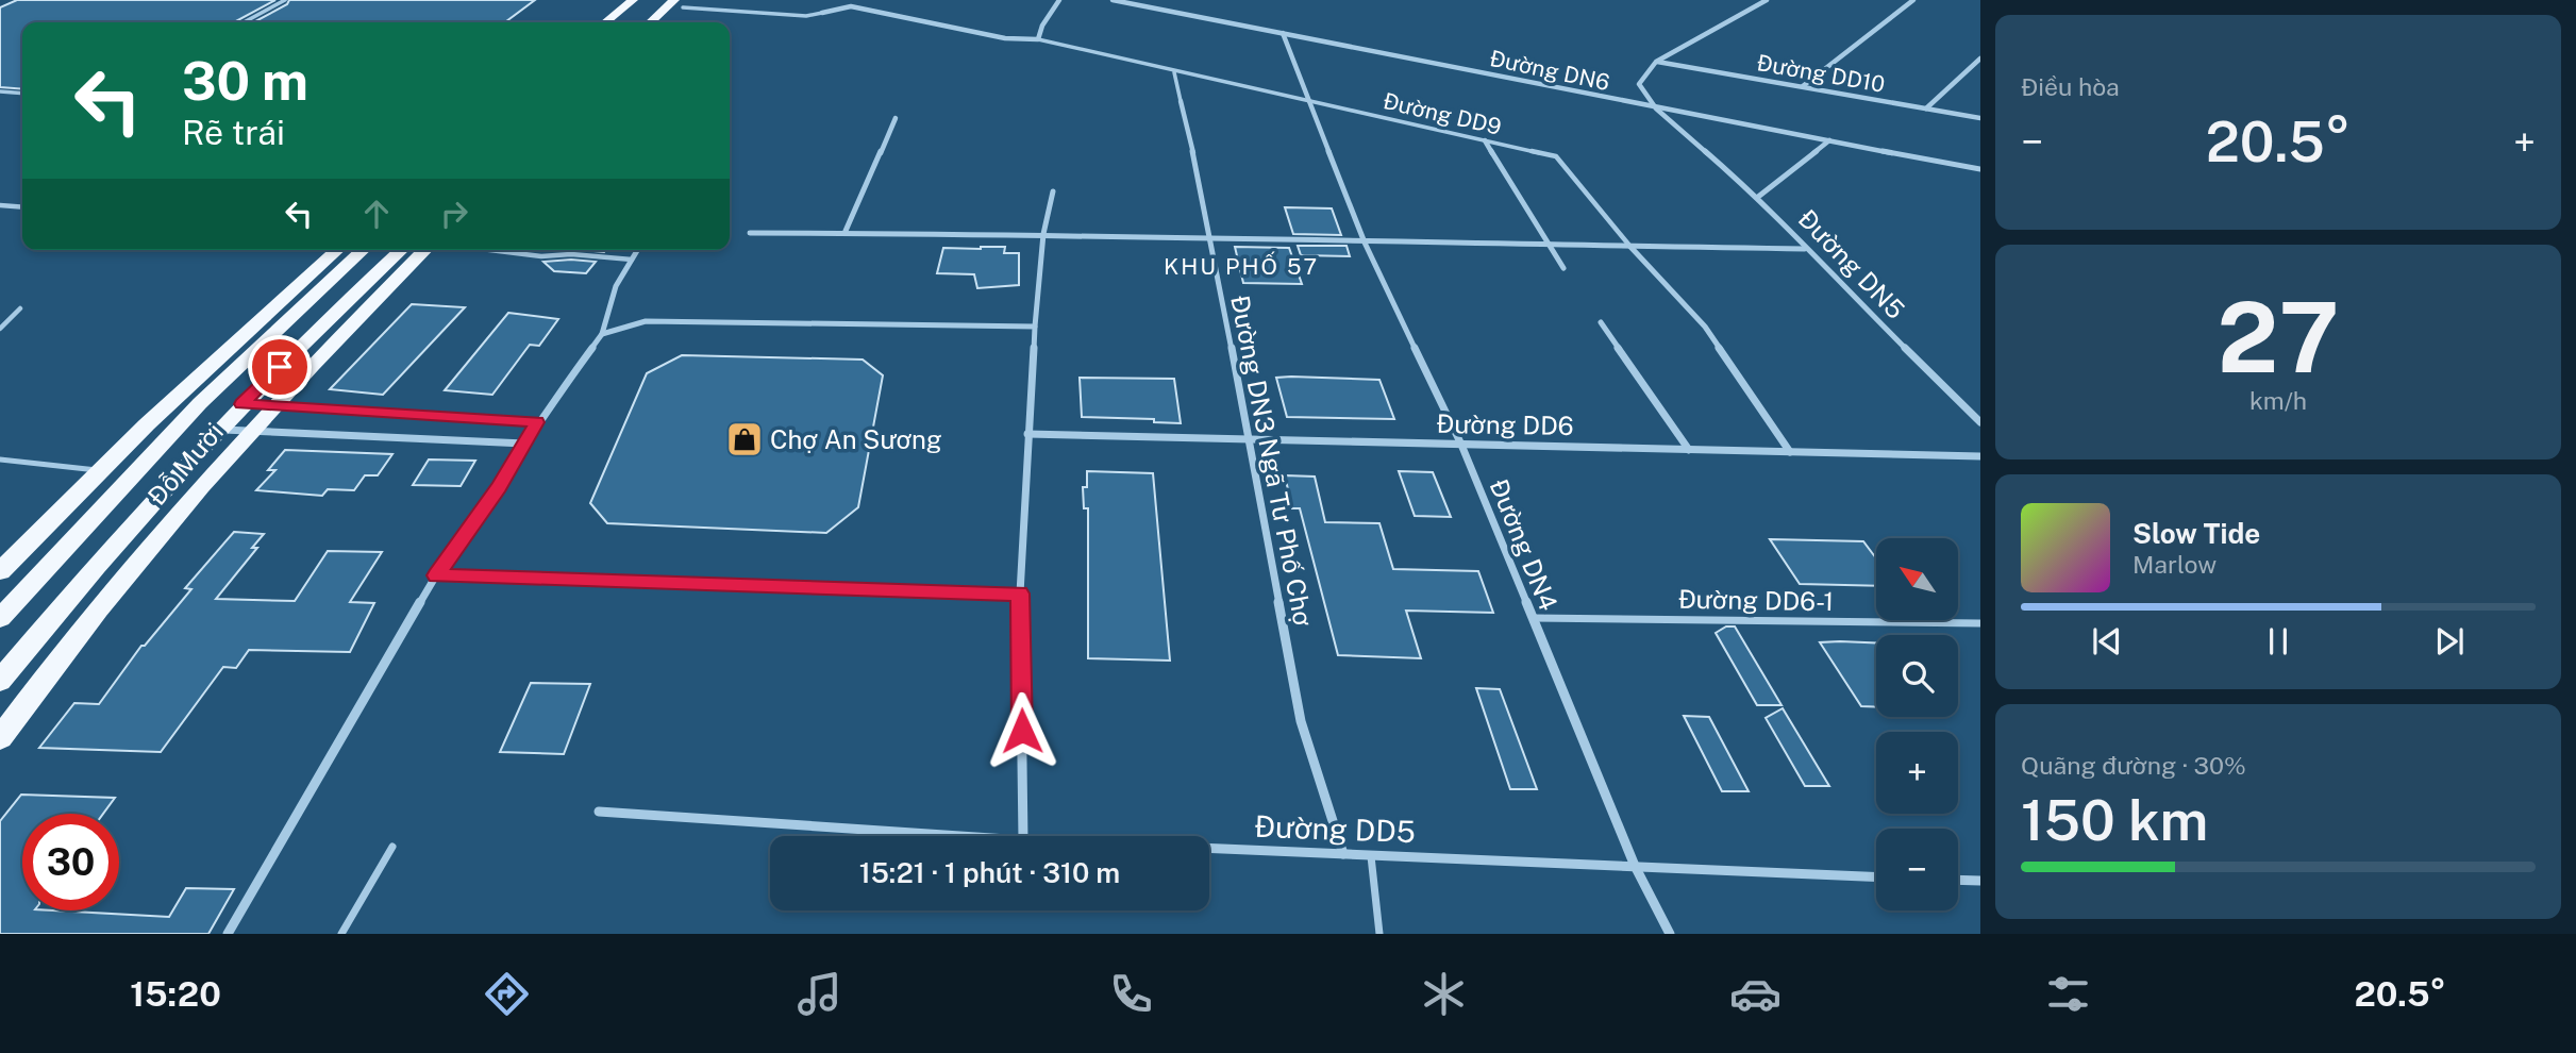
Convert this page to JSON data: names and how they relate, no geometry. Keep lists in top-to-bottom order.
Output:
{
  "streets": {
    "highway": ["Đỗ Mười"],
    "street": [
      "Đường DN6",
      "Đường DD10",
      "Đường DN5",
      "Đường DD6",
      "Đường DN3 Ngã Tư Phố Chợ",
      "Đường DN4",
      "Đường DD5"
    ],
    "lane": ["Đường DD9", "Đường DD6-1"]
  },
  "crossings": [
    ["Đường DN6", "Đường DN5"],
    ["Đường DD9", "Đường DN3 Ngã Tư Phố Chợ"],
    ["Đường DD9", "Đường DN4"],
    ["Đường DD6", "Đường DN3 Ngã Tư Phố Chợ"],
    ["Đường DD6", "Đường DN4"],
    ["Đường DN3 Ngã Tư Phố Chợ", "Đường DD5"],
    ["Đường DN4", "Đường DD6-1"],
    ["Đường DN4", "Đường DD5"]
  ],
  "districts": ["KHU PHỐ 57"],
  "places": {
    "shop": ["Chợ An Sương"]
  },
  "north": "top left",
  "page": {
    "tile": [
      "Điều hòa",
      ["27", "km/h"],
      ["Quãng đường · 30%", "150 km"]
    ],
    "turn": ["30 m", "Rẽ trái"],
    "heat": ["−", "20.5°", "+"],
    "song": ["Slow Tide", "Marlow"],
    "map_buttons": ["+", "−"],
    "limit": "30",
    "trip": "15:21 · 1 phút · 310 m",
    "tabs": ["15:20", "20.5°"]
  }
}
